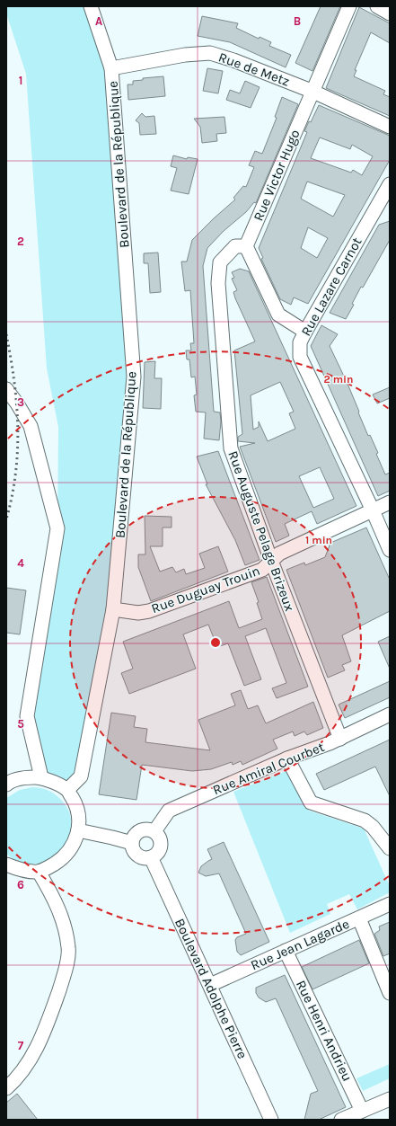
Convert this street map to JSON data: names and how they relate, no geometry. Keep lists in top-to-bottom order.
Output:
{
  "streets": {
    "street": [
      "Rue de Metz",
      "Boulevard de la République",
      "Rue Victor Hugo",
      "Rue Lazare Carnot",
      "Rue Auguste Pelage Brizeux",
      "Rue Duguay Trouin",
      "Rue Amiral Courbet",
      "Rue Jean Lagarde",
      "Boulevard Adolphe Pierre",
      "Rue Henri Andrieu"
    ]
  },
  "crossings": [
    ["Rue de Metz", "Boulevard de la République"],
    ["Rue de Metz", "Rue Victor Hugo"],
    ["Boulevard de la République", "Rue Duguay Trouin"],
    ["Rue Victor Hugo", "Rue Auguste Pelage Brizeux"],
    ["Rue Lazare Carnot", "Rue Duguay Trouin"],
    ["Rue Auguste Pelage Brizeux", "Rue Duguay Trouin"],
    ["Rue Auguste Pelage Brizeux", "Rue Amiral Courbet"],
    ["Rue Amiral Courbet", "Boulevard Adolphe Pierre"],
    ["Rue Jean Lagarde", "Boulevard Adolphe Pierre"],
    ["Rue Jean Lagarde", "Rue Henri Andrieu"]
  ],
  "grid": {
    "columns": ["A", "B"],
    "rows": [
      "1",
      "2",
      "3",
      "4",
      "5",
      "6",
      "7"
    ]
  },
  "rings": ["2 min", "1 min"]
}
